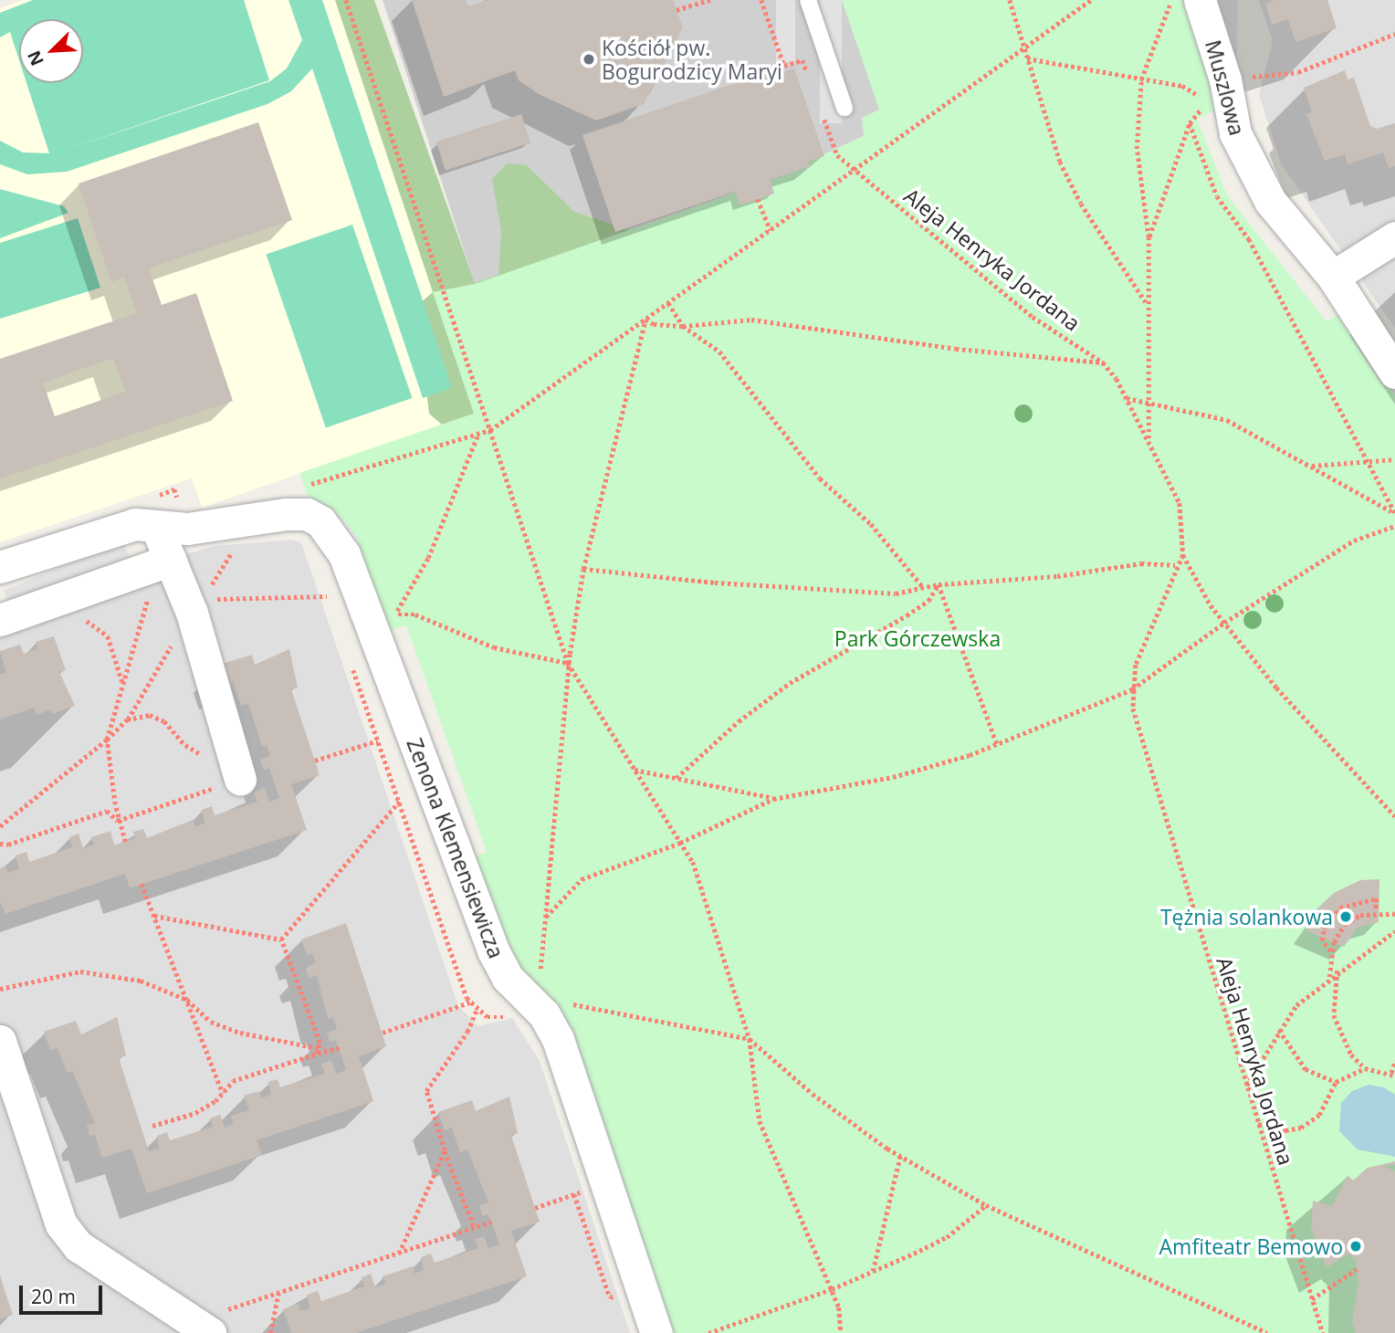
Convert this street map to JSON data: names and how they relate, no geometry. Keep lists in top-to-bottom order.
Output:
{
  "streets": {
    "street": ["Muszlowa", "Zenona Klemensiewicza"],
    "path": ["Aleja Henryka Jordana"]
  },
  "parks": ["Park Górczewska"],
  "places": ["Kościół pw. Bogurodzicy Maryi", "Tężnia solankowa", "Amfiteatr Bemowo"],
  "scale_bar": "20 m",
  "north": "bottom left"
}
